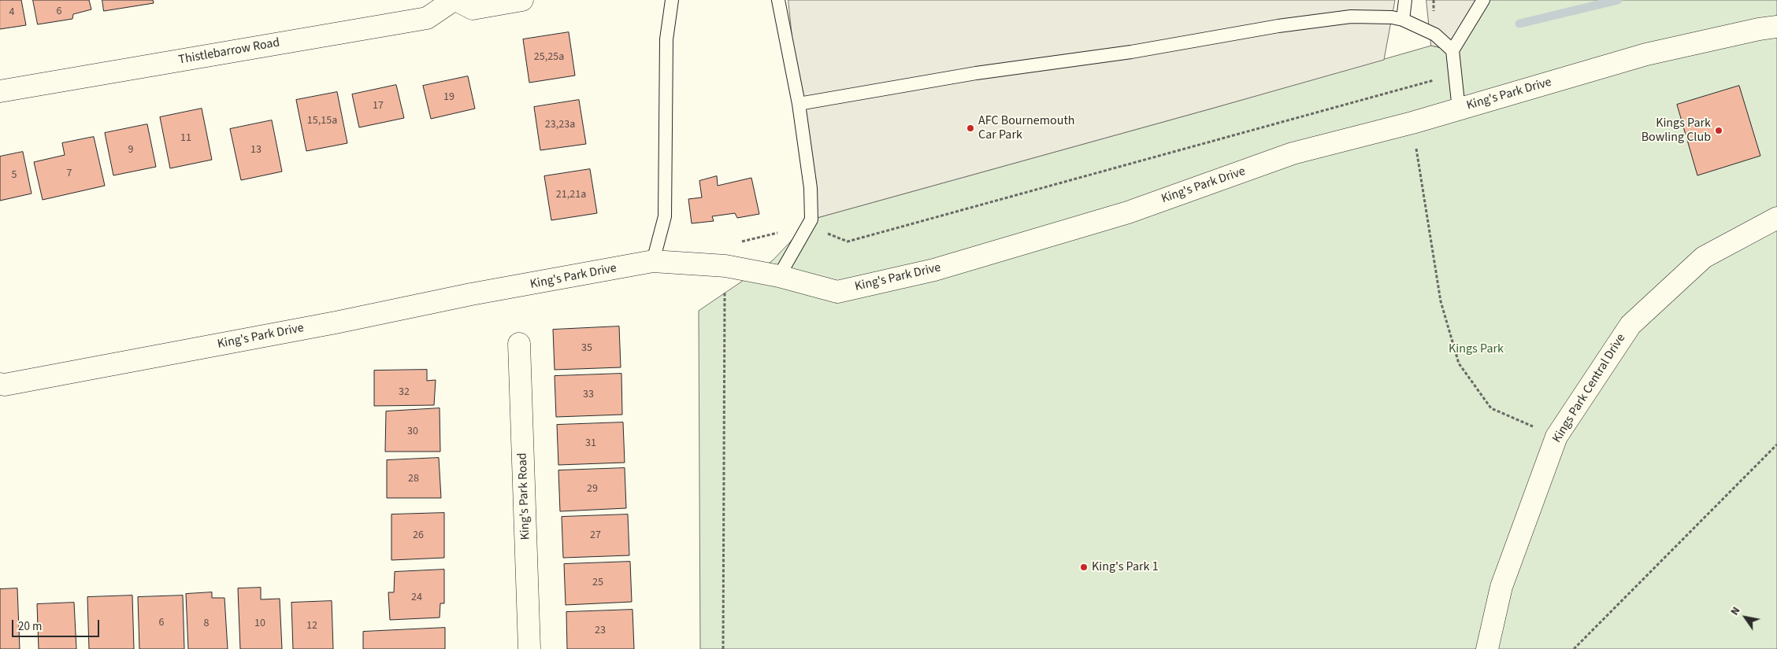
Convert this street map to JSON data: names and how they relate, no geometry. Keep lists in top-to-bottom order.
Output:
{
  "streets": {
    "street": [
      "Thistlebarrow Road",
      "King's Park Drive",
      "Kings Park Central Drive",
      "King's Park Road"
    ]
  },
  "parks": ["Kings Park"],
  "places": ["AFC Bournemouth Car Park", "Kings Park Bowling Club", "King's Park 1"],
  "house_numbers": [
    "6",
    "4",
    "25,25a",
    "19",
    "17",
    "15,15a",
    "23,23a",
    "11",
    "9",
    "13",
    "7",
    "5",
    "21,21a",
    "35",
    "32",
    "33",
    "30",
    "31",
    "28",
    "29",
    "26",
    "27",
    "25",
    "24",
    "6",
    "8",
    "10",
    "12",
    "23"
  ],
  "scale_bar": "20 m",
  "north": "top left"
}
